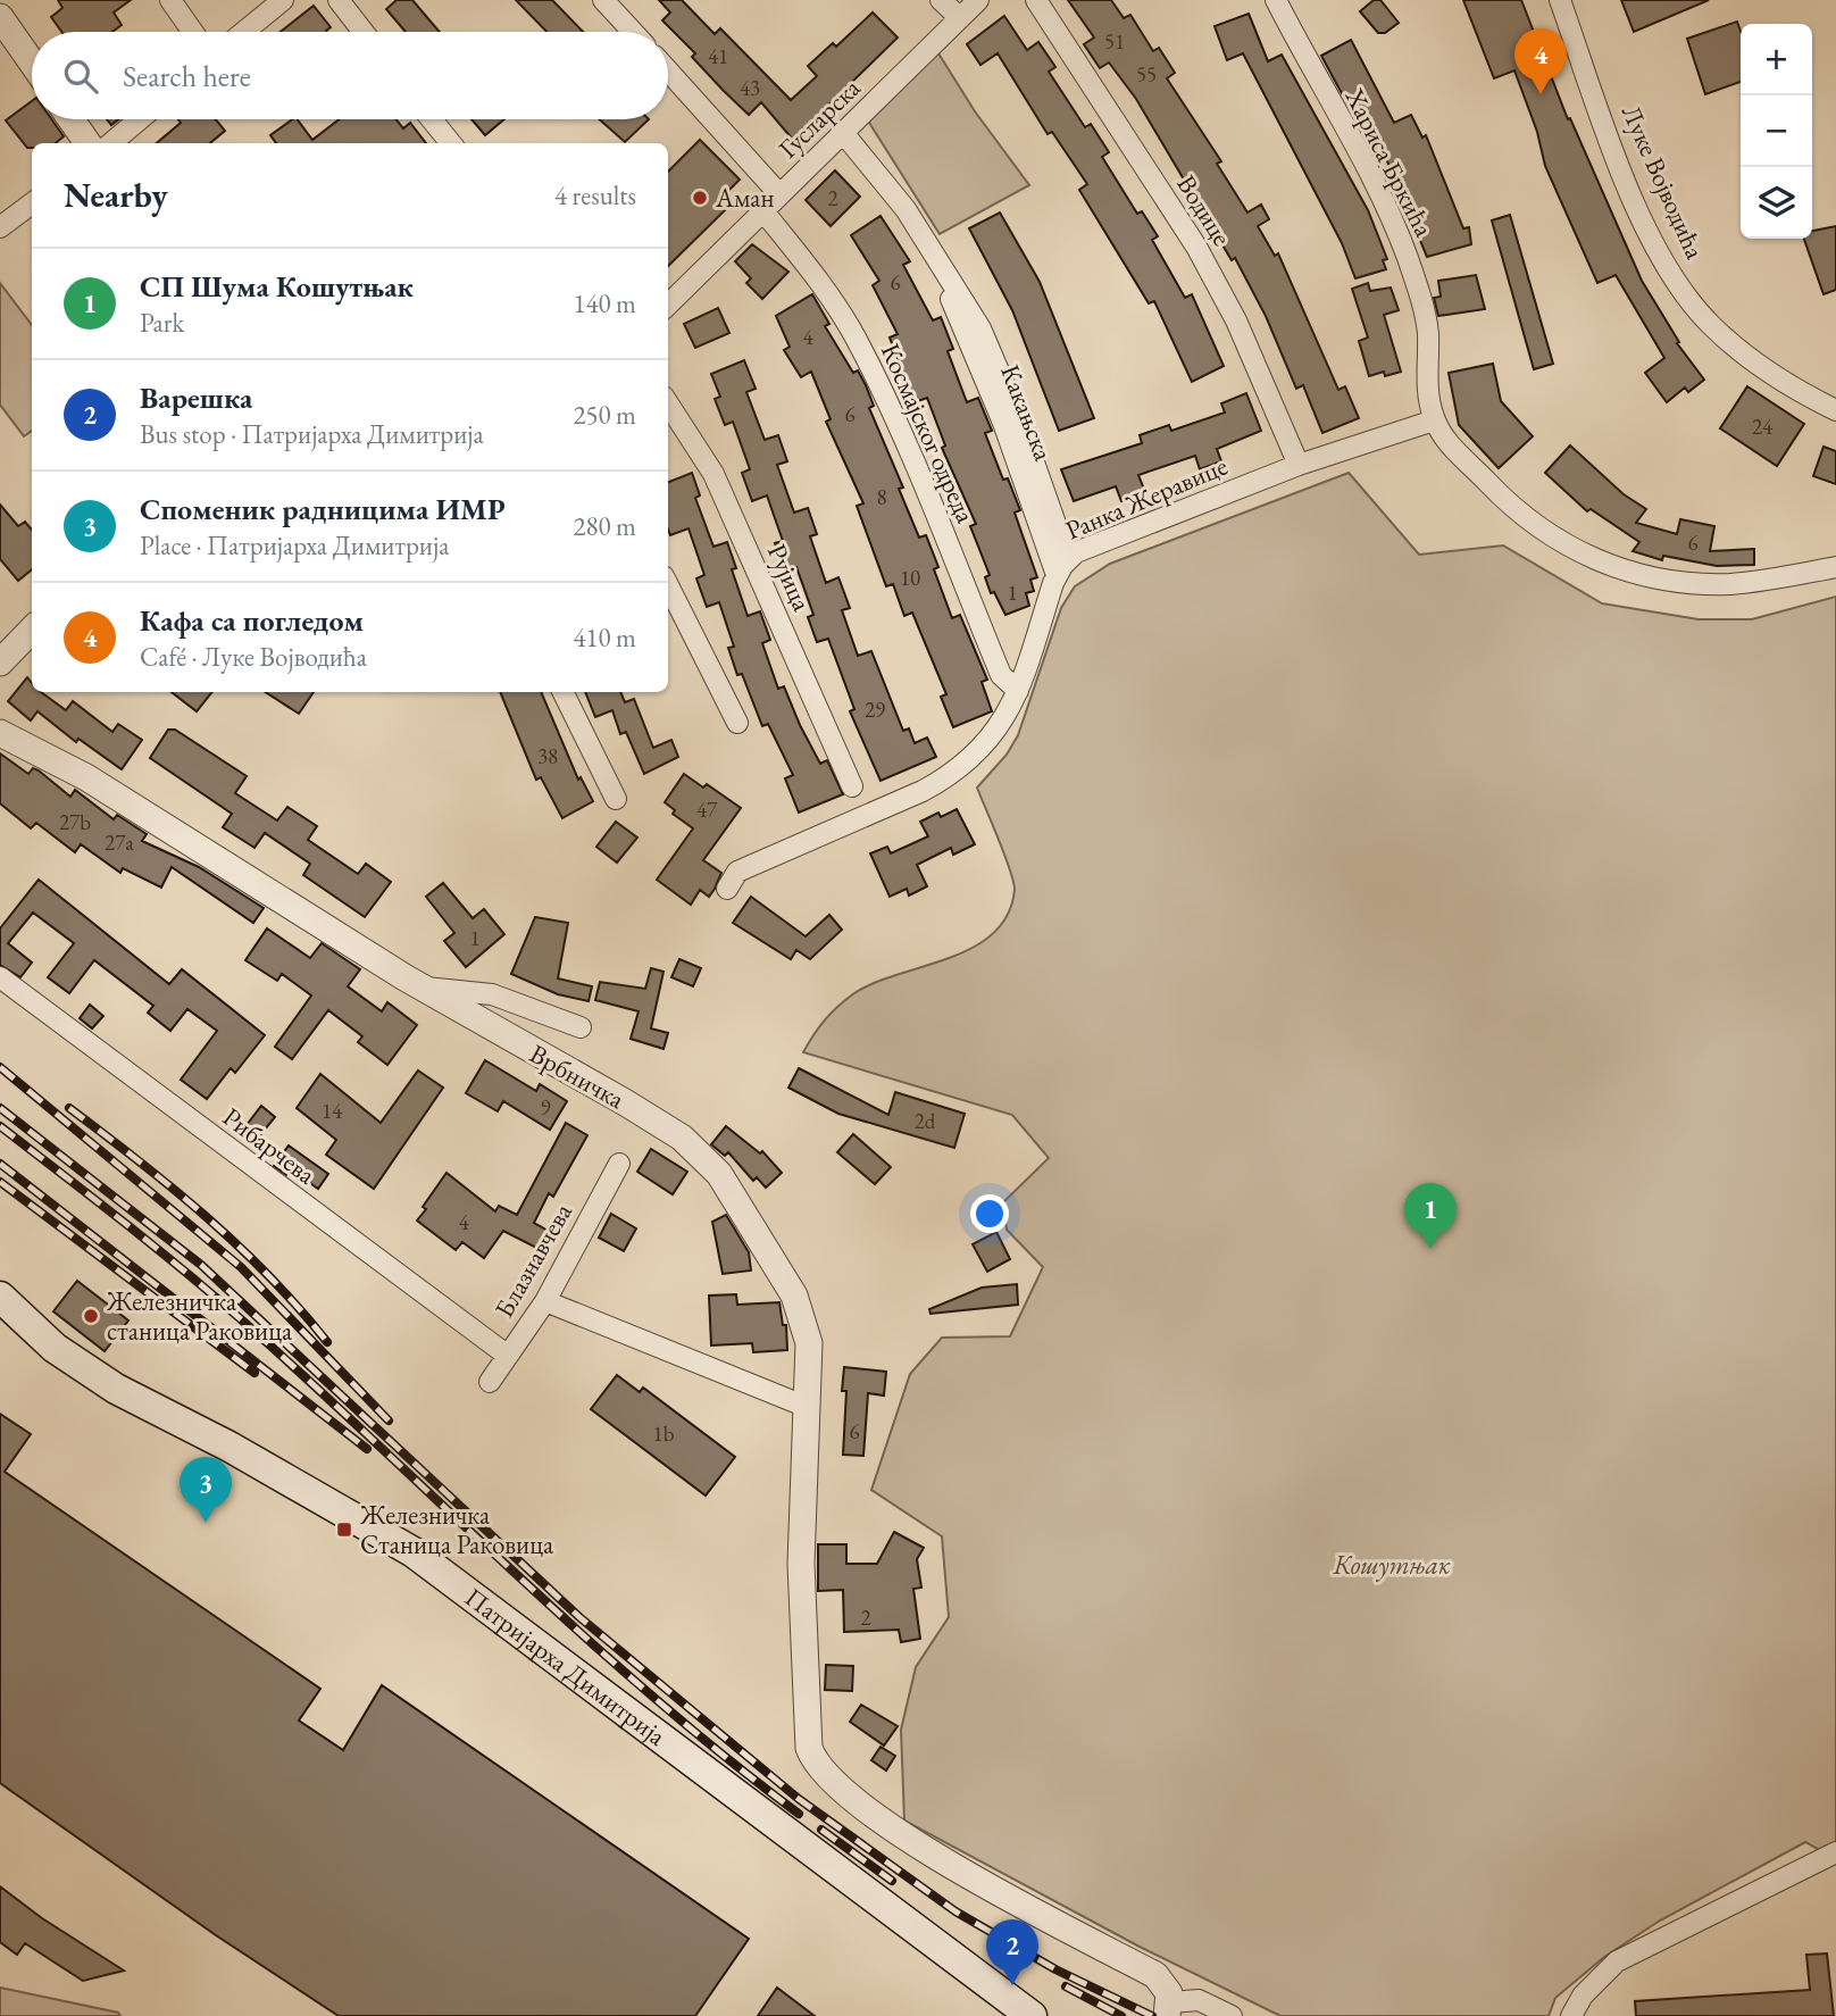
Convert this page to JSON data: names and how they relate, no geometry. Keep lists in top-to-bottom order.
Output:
{
  "streets": {
    "main road": ["Патријарха Димитрија"],
    "street": [
      "Гусларска",
      "Хариса Бркића",
      "Луке Војводића",
      "Водице",
      "Какањска",
      "Космајског одреда",
      "Ранка Жеравице",
      "Рујица",
      "Врбничка",
      "Рибарчева",
      "Блазнавчева"
    ]
  },
  "crossings": [
    ["Гусларска", "Какањска"],
    ["Гусларска", "Космајског одреда"],
    ["Хариса Бркића", "Ранка Жеравице"],
    ["Водице", "Ранка Жеравице"],
    ["Какањска", "Ранка Жеравице"],
    ["Космајског одреда", "Ранка Жеравице"],
    ["Рибарчева", "Блазнавчева"]
  ],
  "parks": ["Кошутњак"],
  "places": {
    "other": ["Аман", "Железничка станица Раковица"],
    "transit": ["Железничка Станица Раковица"]
  },
  "house_numbers": [
    "51",
    "41",
    "55",
    "43",
    "2",
    "6",
    "4",
    "6",
    "24",
    "8",
    "6",
    "10",
    "1",
    "29",
    "38",
    "47",
    "27b",
    "27a",
    "1",
    "9",
    "14",
    "2d",
    "4",
    "6",
    "1b",
    "2"
  ],
  "page": {
    "map_buttons": ["+", "−"],
    "pins": [
      "4",
      "1",
      "3",
      "2"
    ],
    "search": "Search here",
    "heading": ["Nearby", "4 results"],
    "list": [
      {
        "mark": "1",
        "name": "СП Шума Кошутњак",
        "note": "Park",
        "value": "140 m"
      },
      {
        "mark": "2",
        "name": "Варешка",
        "note": "Bus stop · Патријарха Димитрија",
        "value": "250 m"
      },
      {
        "mark": "3",
        "name": "Споменик радницима ИМР",
        "note": "Place · Патријарха Димитрија",
        "value": "280 m"
      },
      {
        "mark": "4",
        "name": "Кафа са погледом",
        "note": "Café · Луке Војводића",
        "value": "410 m"
      }
    ]
  }
}
